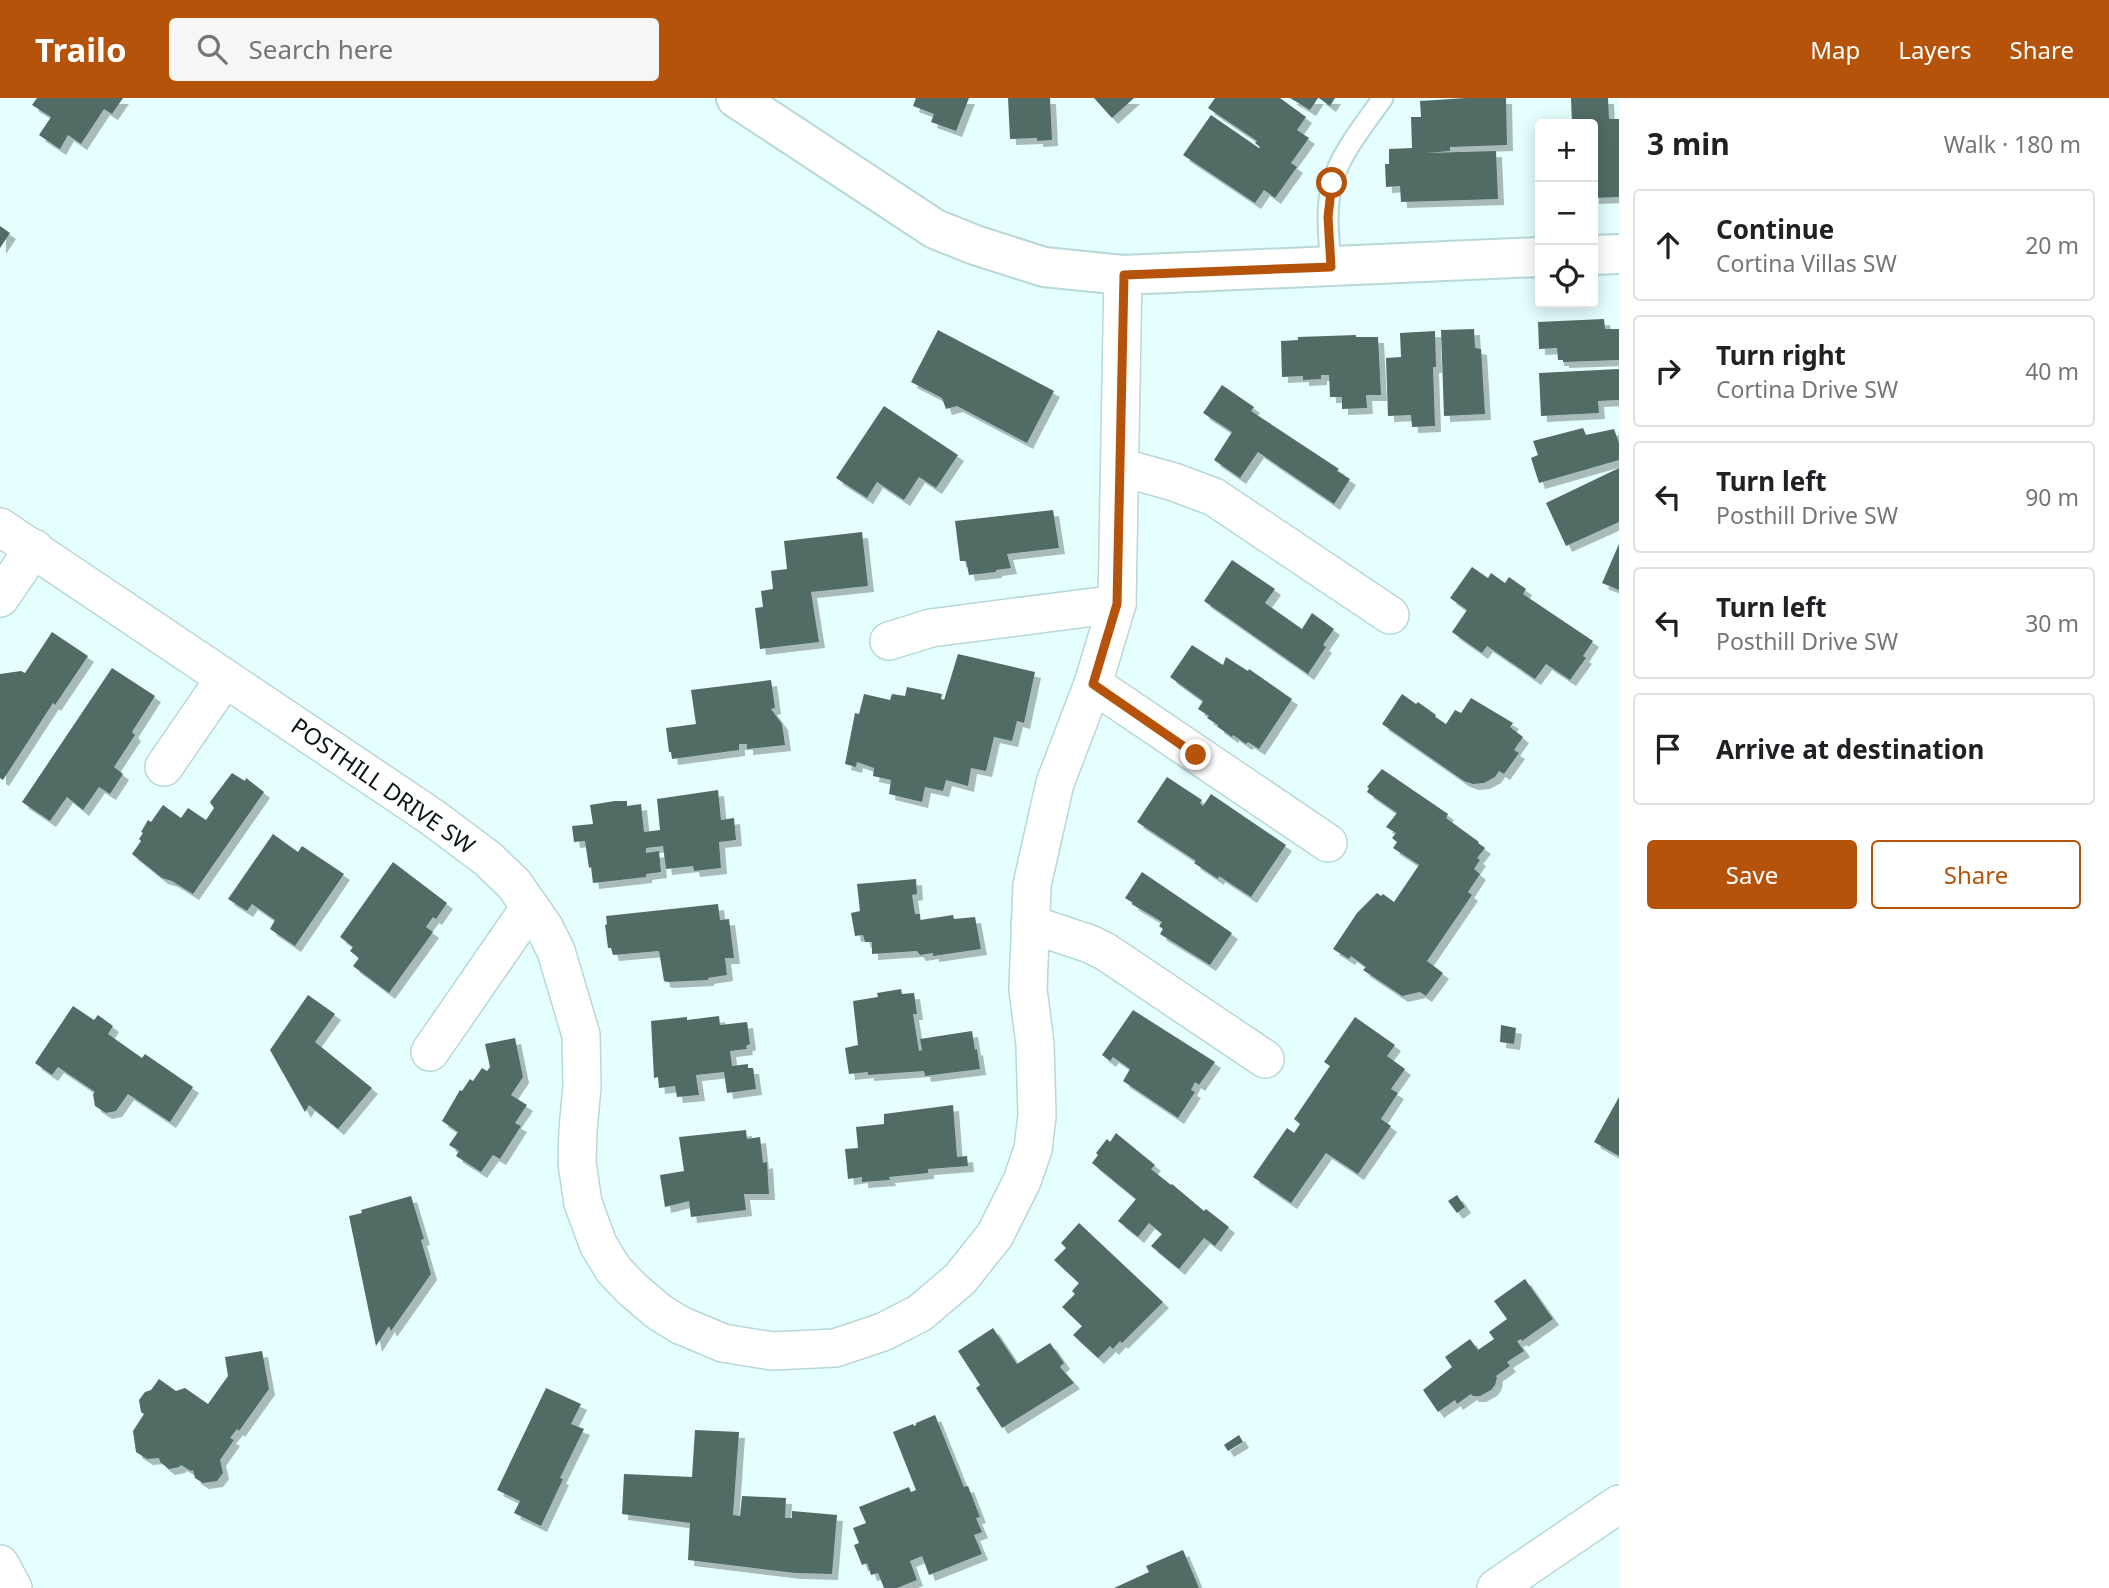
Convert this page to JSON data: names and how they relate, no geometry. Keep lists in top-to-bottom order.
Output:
{
  "streets": {
    "street": ["POSTHILL DRIVE SW"]
  },
  "page": {
    "header": "Trailo",
    "search": "Search here",
    "nav": ["Map", "Layers", "Share"],
    "heading": ["3 min", "Walk · 180 m"],
    "map_buttons": ["+", "−"],
    "list": [
      ["Continue", "Cortina Villas SW", "20 m"],
      ["Turn right", "Cortina Drive SW", "40 m"],
      ["Turn left", "Posthill Drive SW", "90 m"],
      ["Turn left", "Posthill Drive SW", "30 m"],
      "Arrive at destination"
    ],
    "buttons": ["Save", "Share"]
  }
}
